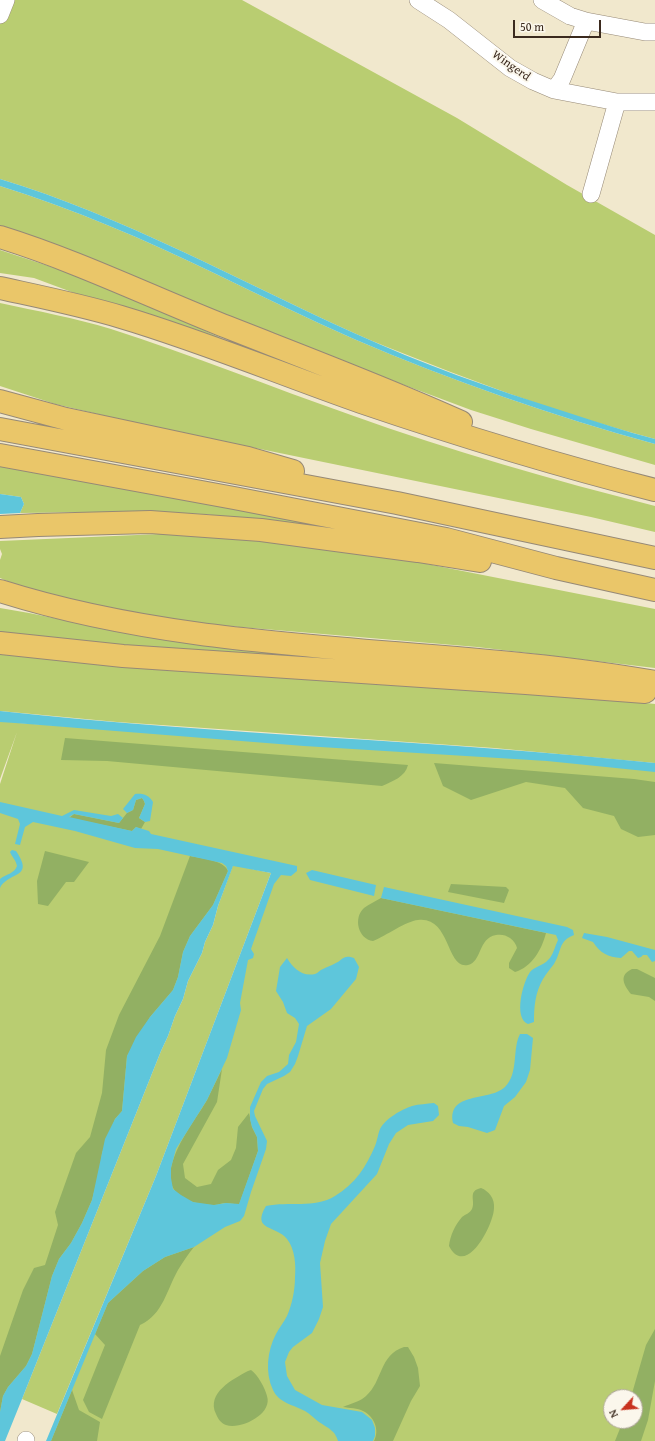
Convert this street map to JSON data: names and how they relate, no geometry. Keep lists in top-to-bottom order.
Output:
{
  "streets": {
    "street": ["Wingerd"]
  },
  "scale_bar": "50 m",
  "north": "bottom left"
}
